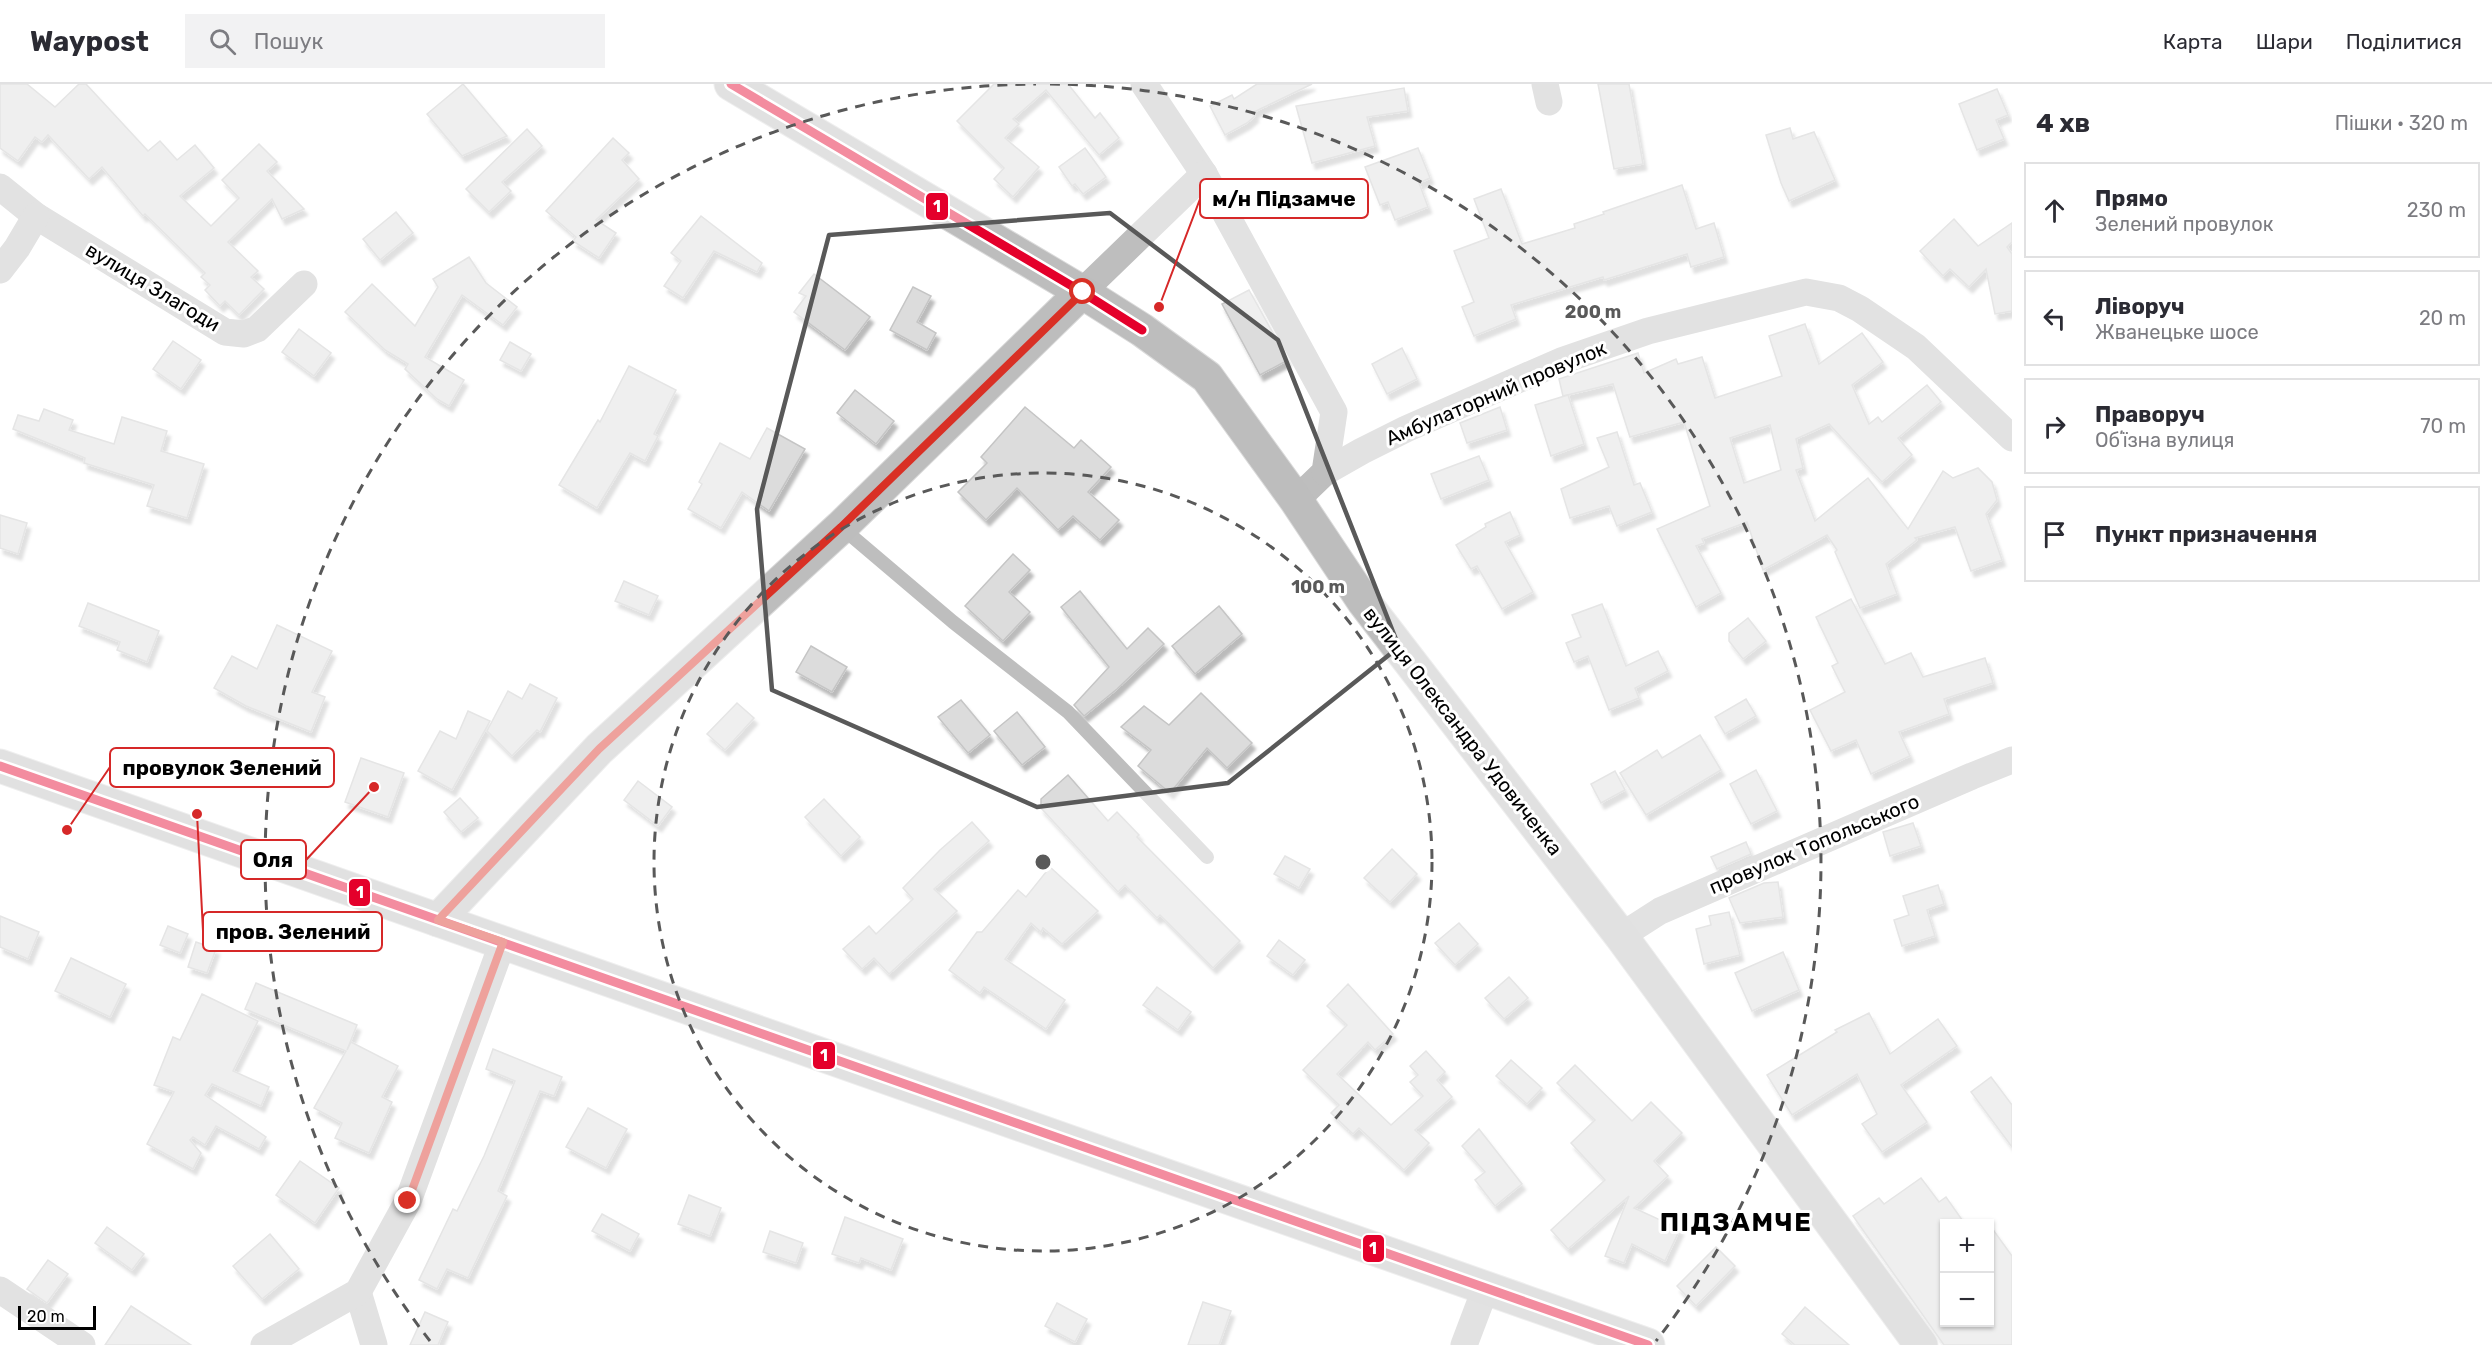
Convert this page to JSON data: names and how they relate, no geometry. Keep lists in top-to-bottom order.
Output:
{
  "streets": {
    "main road": ["вулиця Олександра Удовиченка"],
    "street": ["вулиця Злагоди", "Амбулаторний провулок", "провулок Топольського"]
  },
  "crossings": [
    ["вулиця Олександра Удовиченка", "провулок Топольського"]
  ],
  "districts": ["ПІДЗАМЧЕ"],
  "places": [
    "м/н Підзамче",
    "Оля",
    "пров. Зелений",
    "провулок Зелений"
  ],
  "lines": ["transit line 1"],
  "scale_bar": "20 m",
  "page": {
    "header": "Waypost",
    "search": "Пошук",
    "nav": ["Карта", "Шари", "Поділитися"],
    "heading": ["4 хв", "Пішки · 320 m"],
    "list": [
      ["Прямо", "Зелений провулок", "230 m"],
      ["Ліворуч", "Жванецьке шосе", "20 m"],
      ["Праворуч", "Обʼїзна вулиця", "70 m"],
      "Пункт призначення"
    ],
    "map_buttons": ["+", "−"],
    "scale": "20 m"
  },
  "rings": ["200 m", "100 m"]
}
